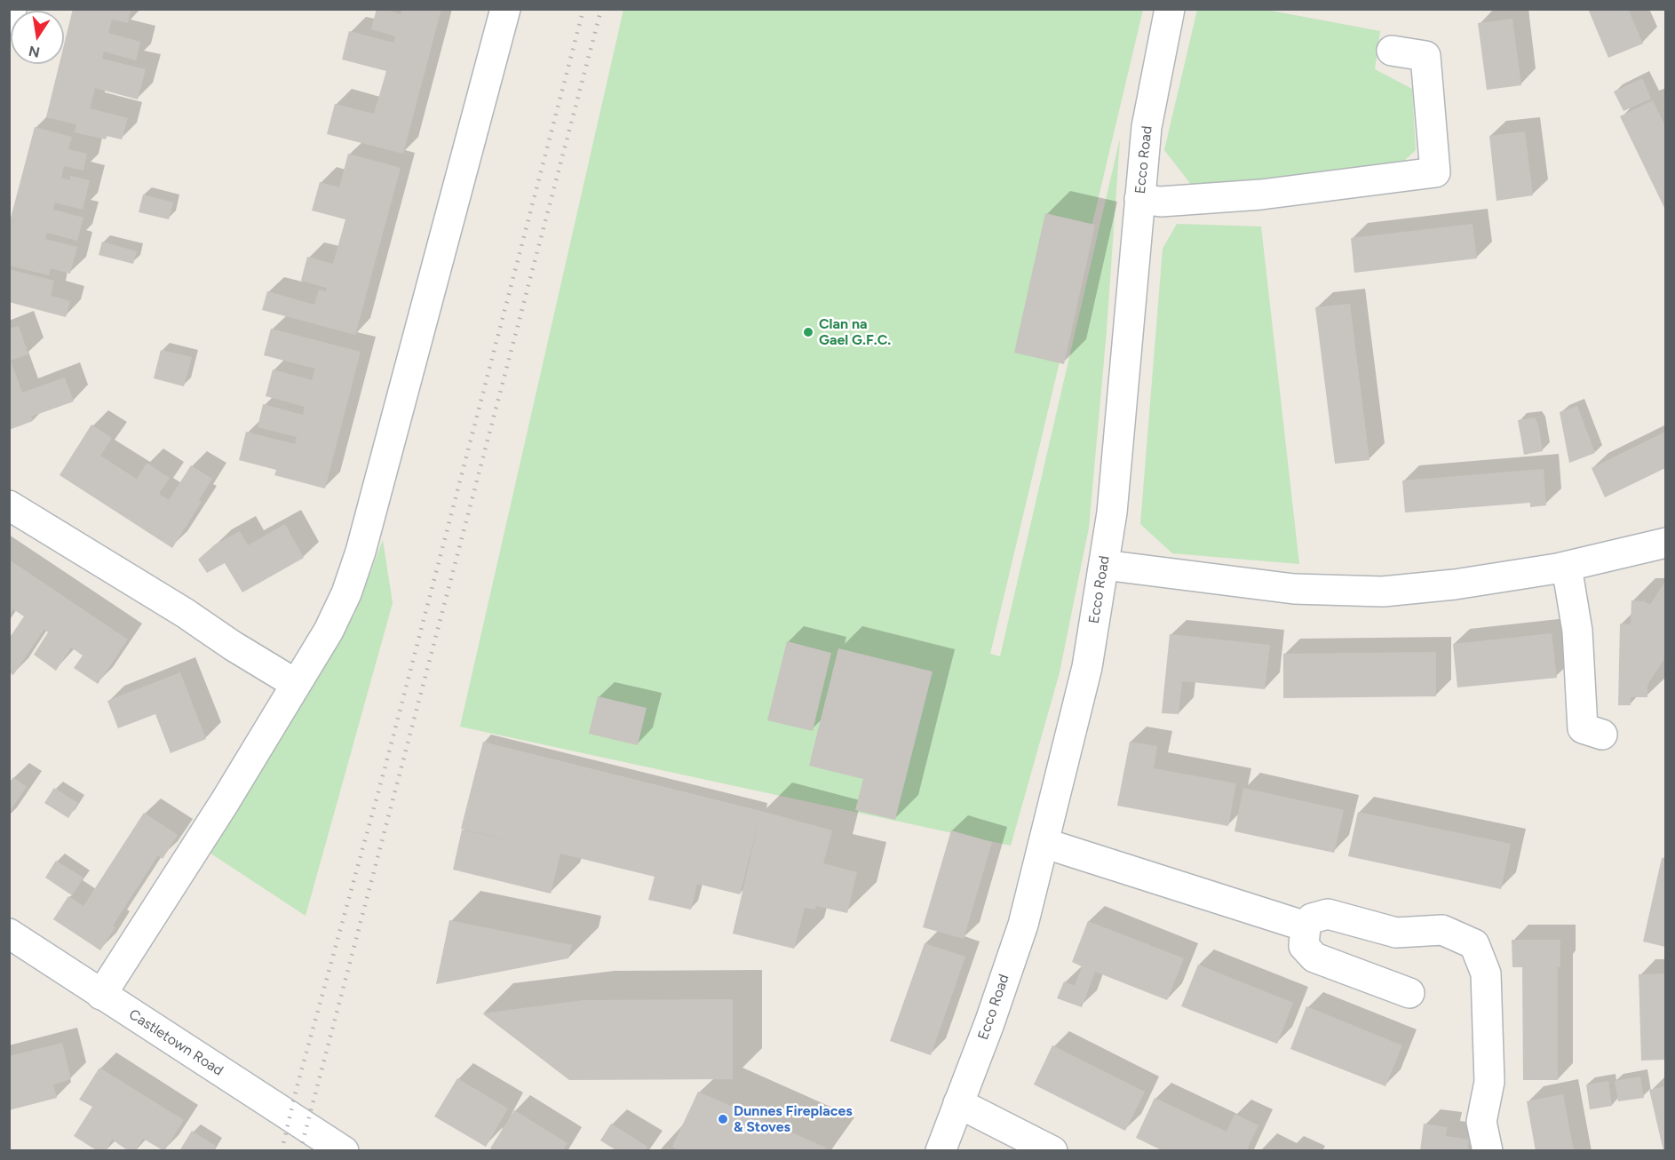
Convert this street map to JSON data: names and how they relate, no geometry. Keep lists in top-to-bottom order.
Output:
{
  "streets": {
    "street": ["Ecco Road", "Castletown Road"]
  },
  "places": ["Clan na Gael G.F.C.", "Dunnes Fireplaces & Stoves"],
  "north": "bottom"
}
